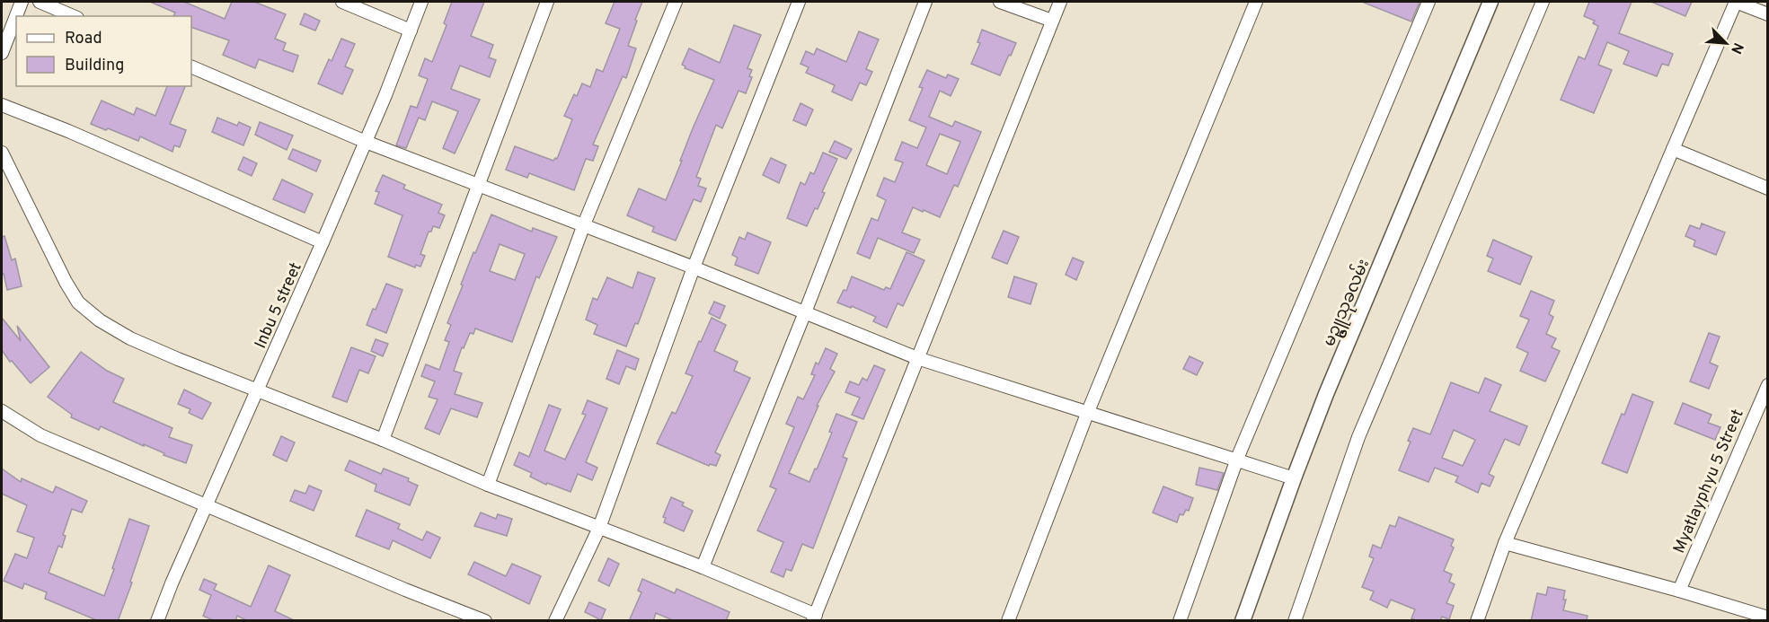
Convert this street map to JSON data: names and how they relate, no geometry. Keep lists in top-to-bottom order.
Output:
{
  "streets": {
    "street": ["မဥ္ဇူသုခလမ်း", "Inbu 5 street", "Myatlayphyu 5 Street"]
  },
  "legend": ["Road", "Building"],
  "north": "bottom right"
}
